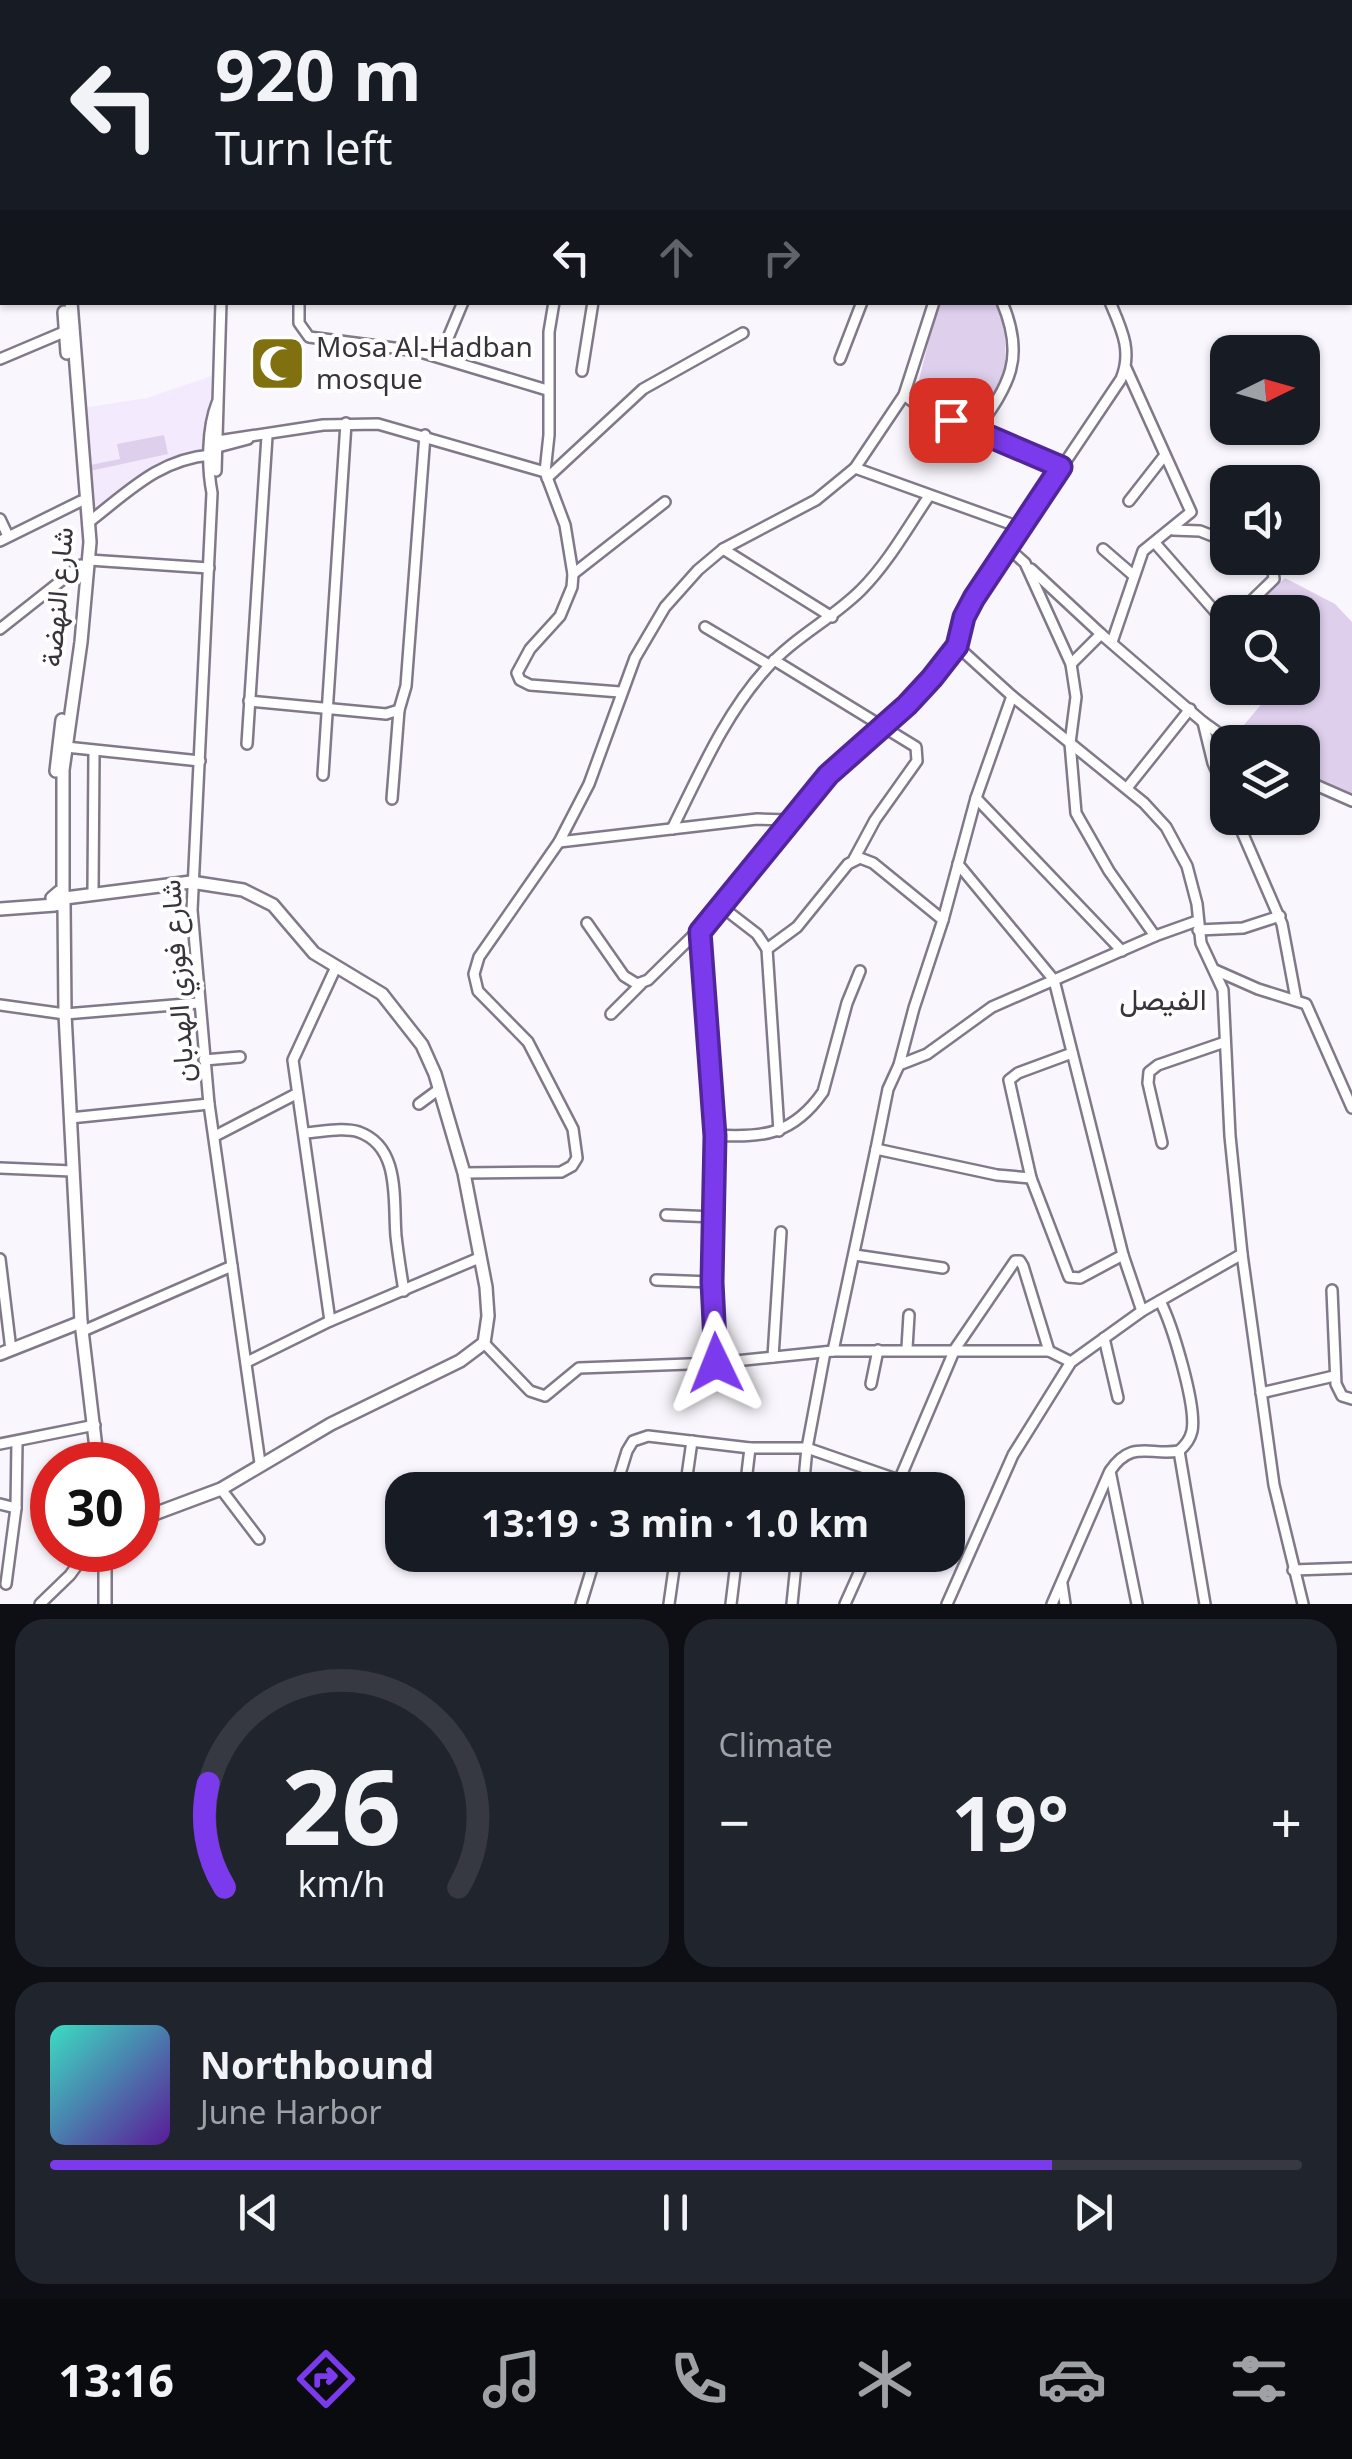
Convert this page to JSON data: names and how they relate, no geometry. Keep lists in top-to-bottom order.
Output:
{
  "streets": {
    "street": ["شارع النهضة", "شارع فوزي الهدبان"]
  },
  "districts": ["الفيصل"],
  "places": {
    "mosque": ["Mosa Al-Hadban mosque"]
  },
  "north": "right",
  "page": {
    "turn": ["920 m", "Turn left"],
    "limit": "30",
    "trip": "13:19 · 3 min · 1.0 km",
    "tile": "Climate",
    "heat": ["−", "19°", "+"],
    "song": ["Northbound", "June Harbor"],
    "tabs": "13:16",
    "gauge": ["26", "km/h"]
  }
}
